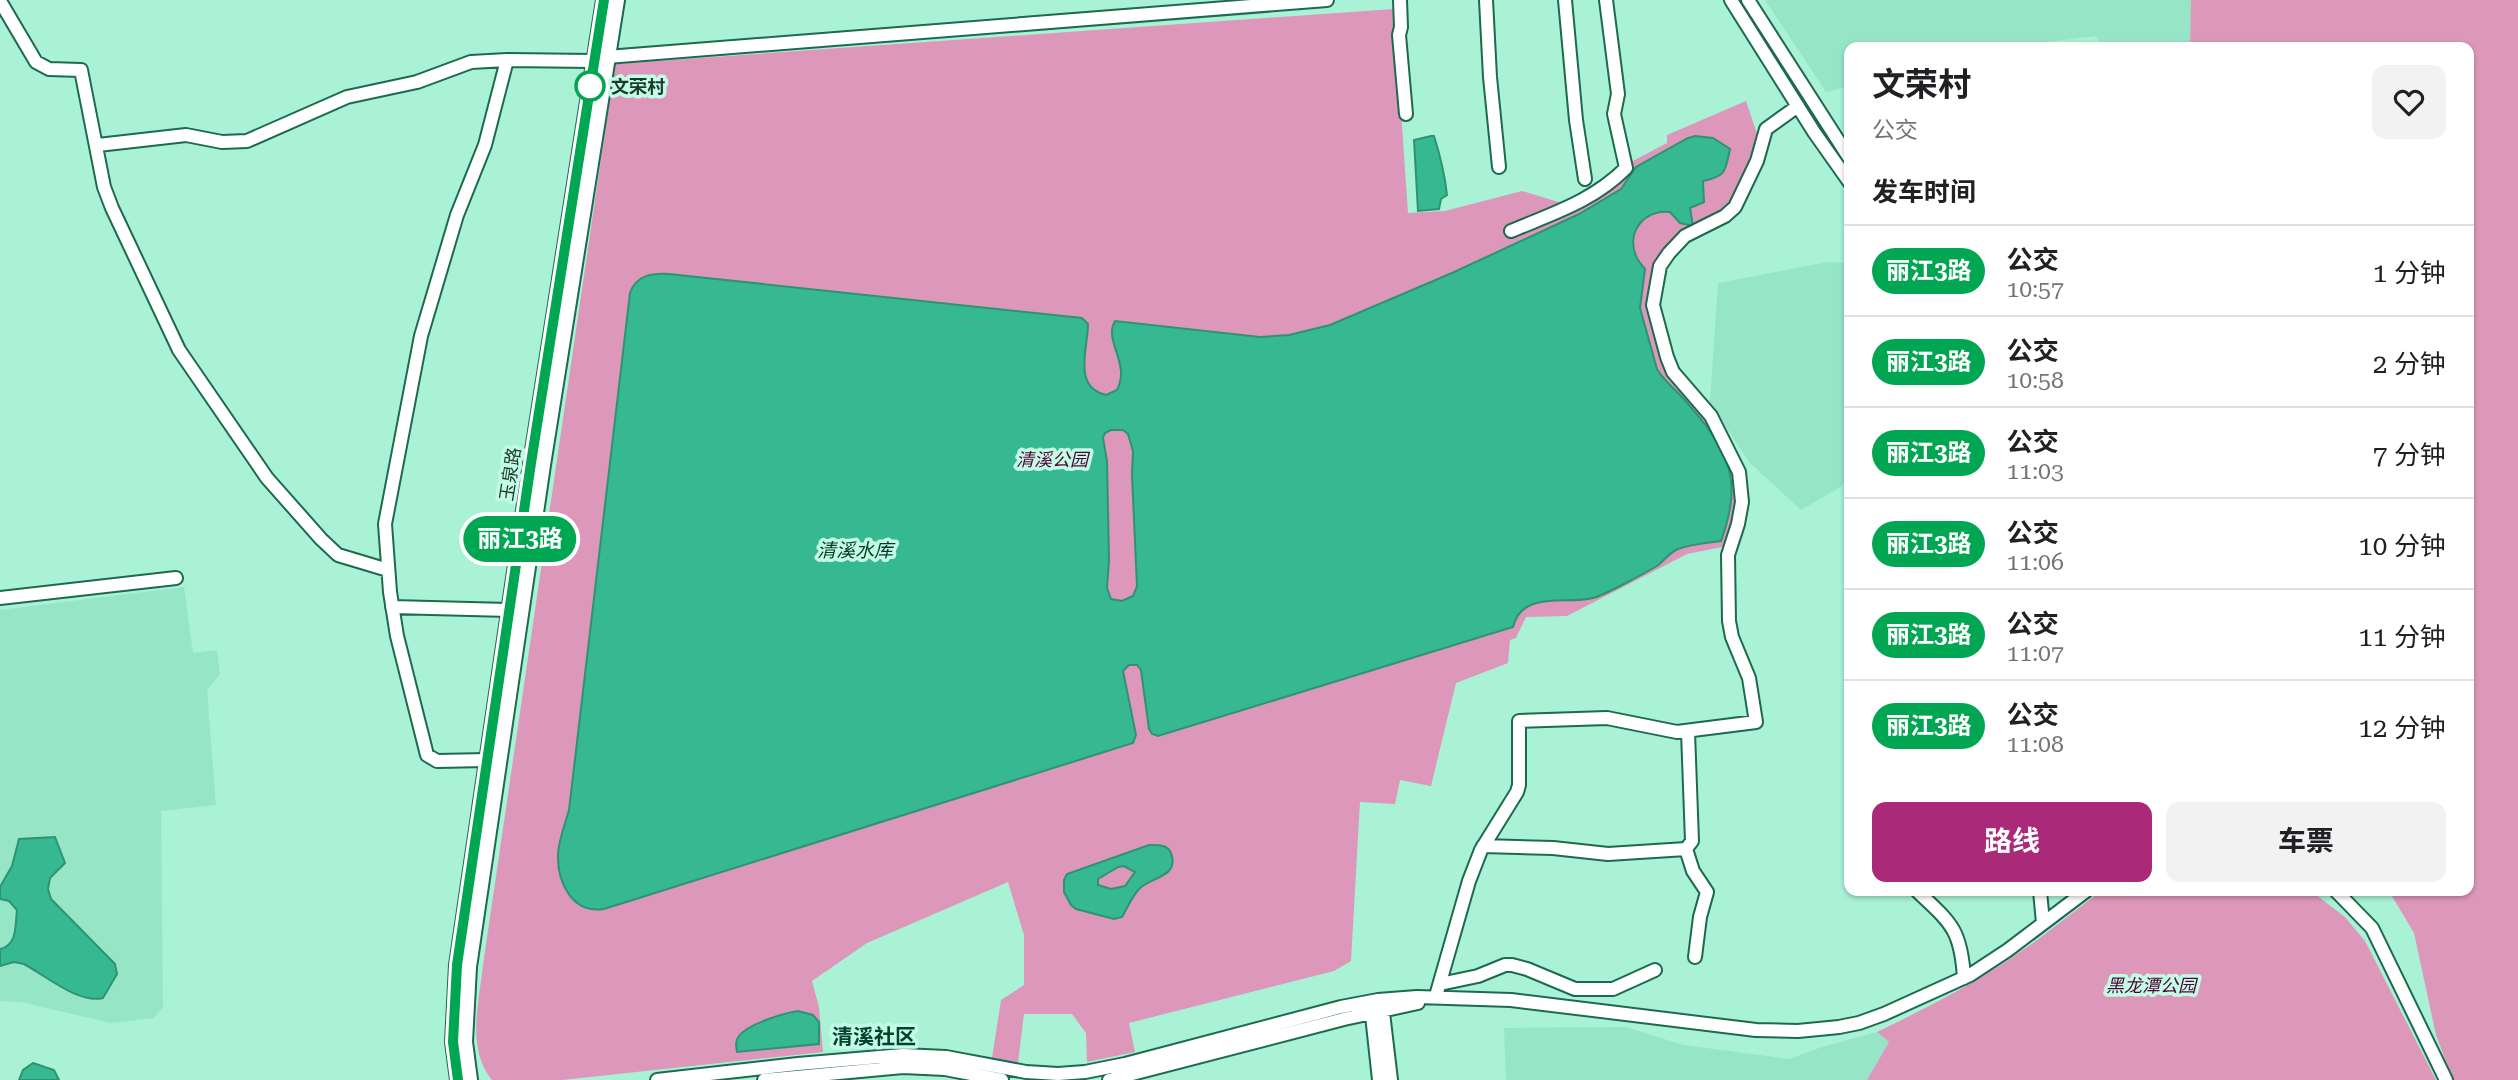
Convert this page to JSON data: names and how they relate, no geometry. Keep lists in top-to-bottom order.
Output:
{
  "streets": {
    "main road": ["玉泉路"]
  },
  "districts": ["清溪社区"],
  "water": ["清溪水库"],
  "parks": ["清溪公园", "黑龙潭公园"],
  "places": ["文荣村"],
  "lines": ["bus line 丽江3路"],
  "page": {
    "on_map": "丽江3路",
    "heading": [
      ["文荣村", "公交"],
      "发车时间"
    ],
    "list": [
      {
        "mark": "丽江3路",
        "name": "公交",
        "note": "10:57",
        "value": "1 分钟"
      },
      {
        "mark": "丽江3路",
        "name": "公交",
        "note": "10:58",
        "value": "2 分钟"
      },
      {
        "mark": "丽江3路",
        "name": "公交",
        "note": "11:03",
        "value": "7 分钟"
      },
      {
        "mark": "丽江3路",
        "name": "公交",
        "note": "11:06",
        "value": "10 分钟"
      },
      {
        "mark": "丽江3路",
        "name": "公交",
        "note": "11:07",
        "value": "11 分钟"
      },
      {
        "mark": "丽江3路",
        "name": "公交",
        "note": "11:08",
        "value": "12 分钟"
      }
    ],
    "buttons": ["路线", "车票"]
  }
}
